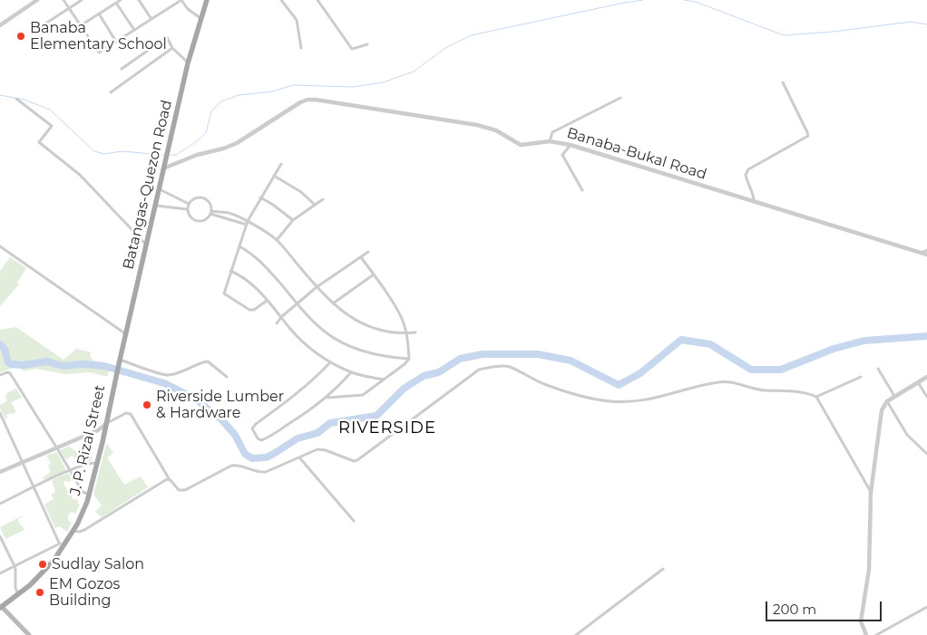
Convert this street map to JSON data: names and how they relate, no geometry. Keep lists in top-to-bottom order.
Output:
{
  "streets": {
    "main road": ["Batangas-Quezon Road", "J. P. Rizal Street"],
    "street": ["Banaba-Bukal Road"]
  },
  "crossings": [
    ["Banaba-Bukal Road", "Batangas-Quezon Road"],
    ["Batangas-Quezon Road", "J. P. Rizal Street"]
  ],
  "districts": ["RIVERSIDE"],
  "places": [
    "Banaba Elementary School",
    "Riverside Lumber & Hardware",
    "Sudlay Salon",
    "EM Gozos Building"
  ],
  "scale_bar": "200 m"
}
